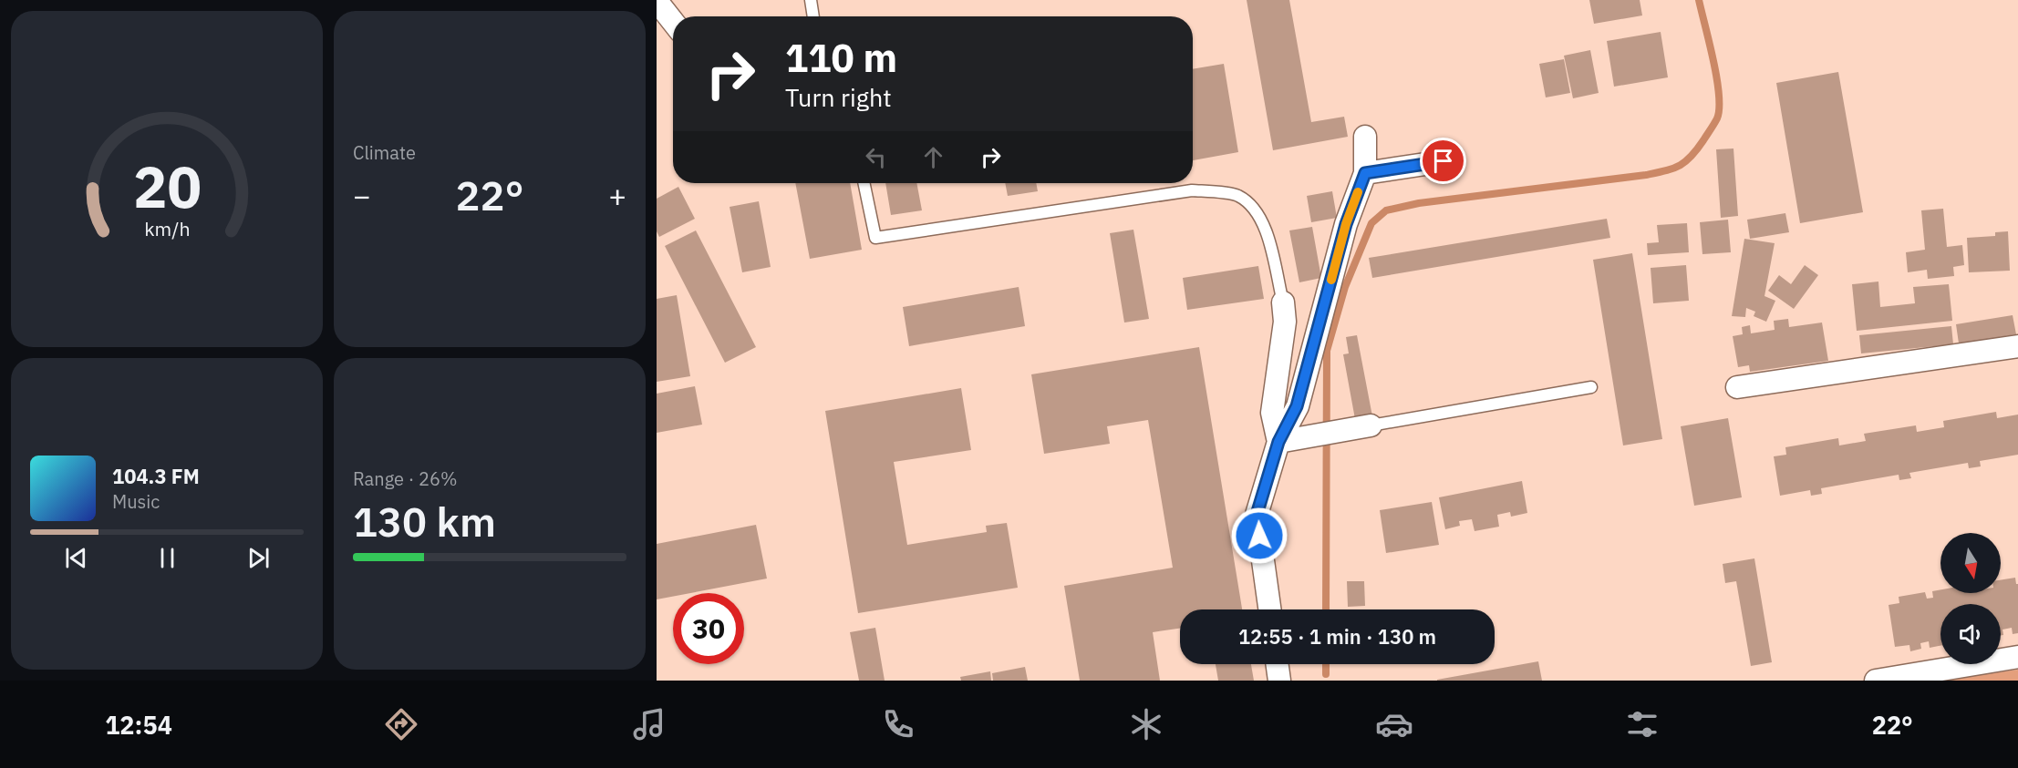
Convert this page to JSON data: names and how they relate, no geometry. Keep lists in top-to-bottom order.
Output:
{
  "north": "bottom",
  "page": {
    "tile": [
      "Climate",
      ["Range · 26%", "130 km"]
    ],
    "turn": ["110 m", "Turn right"],
    "heat": ["−", "22°", "+"],
    "song": ["104.3 FM", "Music"],
    "limit": "30",
    "trip": "12:55 · 1 min · 130 m",
    "tabs": ["12:54", "22°"],
    "gauge": ["20", "km/h"]
  }
}
